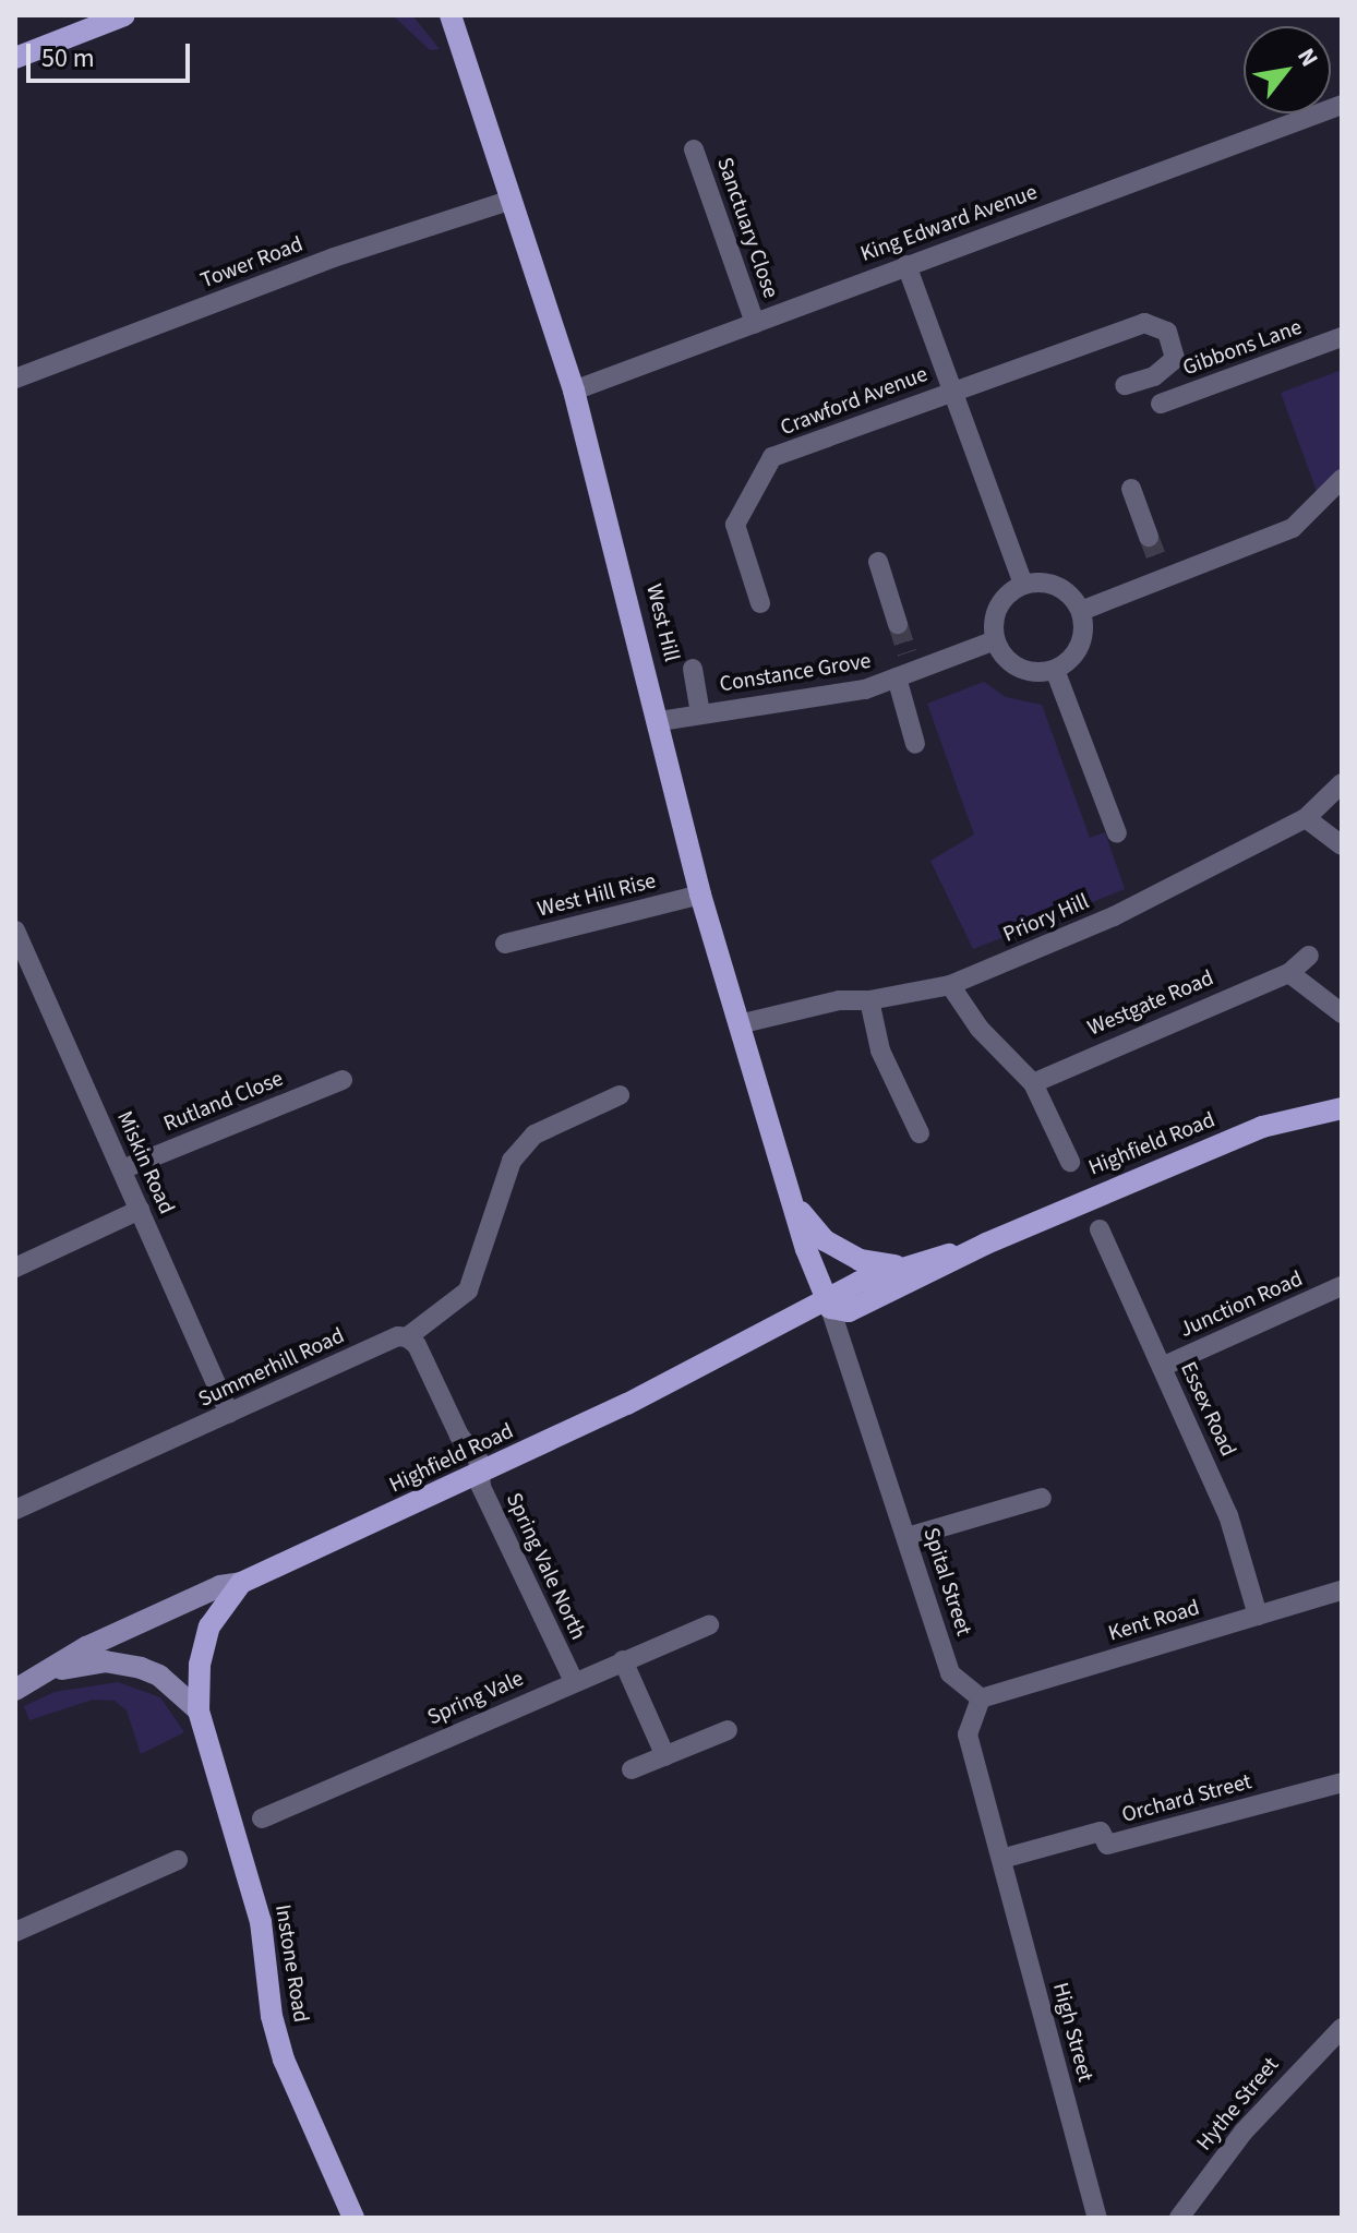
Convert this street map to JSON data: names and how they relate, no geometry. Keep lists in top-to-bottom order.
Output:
{
  "streets": {
    "main road": ["West Hill", "Highfield Road", "Instone Road"],
    "street": [
      "King Edward Avenue",
      "Sanctuary Close",
      "Tower Road",
      "Gibbons Lane",
      "Crawford Avenue",
      "Constance Grove",
      "West Hill Rise",
      "Priory Hill",
      "Westgate Road",
      "Rutland Close",
      "Miskin Road",
      "Junction Road",
      "Summerhill Road",
      "Essex Road",
      "Spring Vale North",
      "Spital Street",
      "Kent Road",
      "Spring Vale",
      "Orchard Street",
      "High Street",
      "Hythe Street"
    ]
  },
  "crossings": [
    ["King Edward Avenue", "Sanctuary Close"],
    ["King Edward Avenue", "Crawford Avenue"],
    ["King Edward Avenue", "West Hill"],
    ["Tower Road", "West Hill"],
    ["Crawford Avenue", "Constance Grove"],
    ["West Hill", "Constance Grove"],
    ["West Hill", "West Hill Rise"],
    ["West Hill", "Priory Hill"],
    ["West Hill", "Highfield Road"],
    ["Rutland Close", "Miskin Road"],
    ["Highfield Road", "Spring Vale North"],
    ["Highfield Road", "Spital Street"],
    ["Highfield Road", "Instone Road"],
    ["Miskin Road", "Summerhill Road"],
    ["Junction Road", "Essex Road"],
    ["Essex Road", "Kent Road"],
    ["Spring Vale North", "Spring Vale"],
    ["Spital Street", "Kent Road"],
    ["Orchard Street", "High Street"]
  ],
  "scale_bar": "50 m",
  "north": "top right"
}
